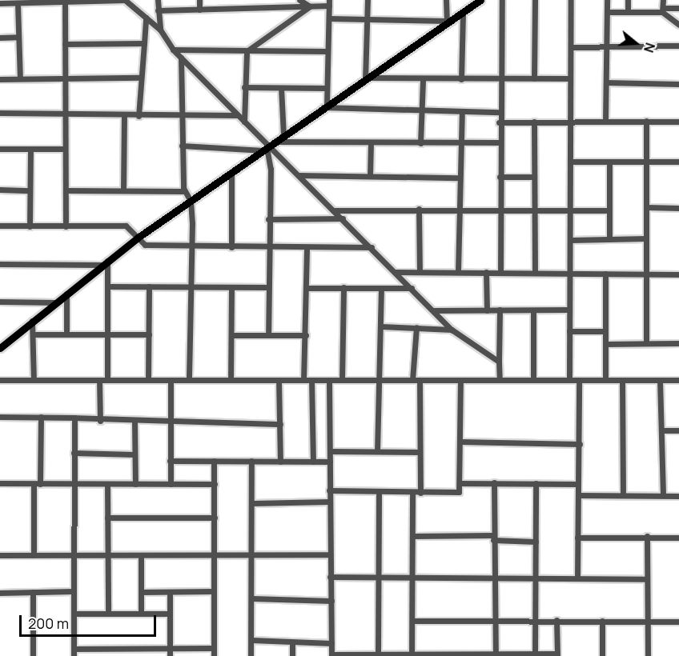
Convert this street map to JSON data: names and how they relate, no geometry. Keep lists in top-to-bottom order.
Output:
{
  "scale_bar": "200 m",
  "north": "right"
}
